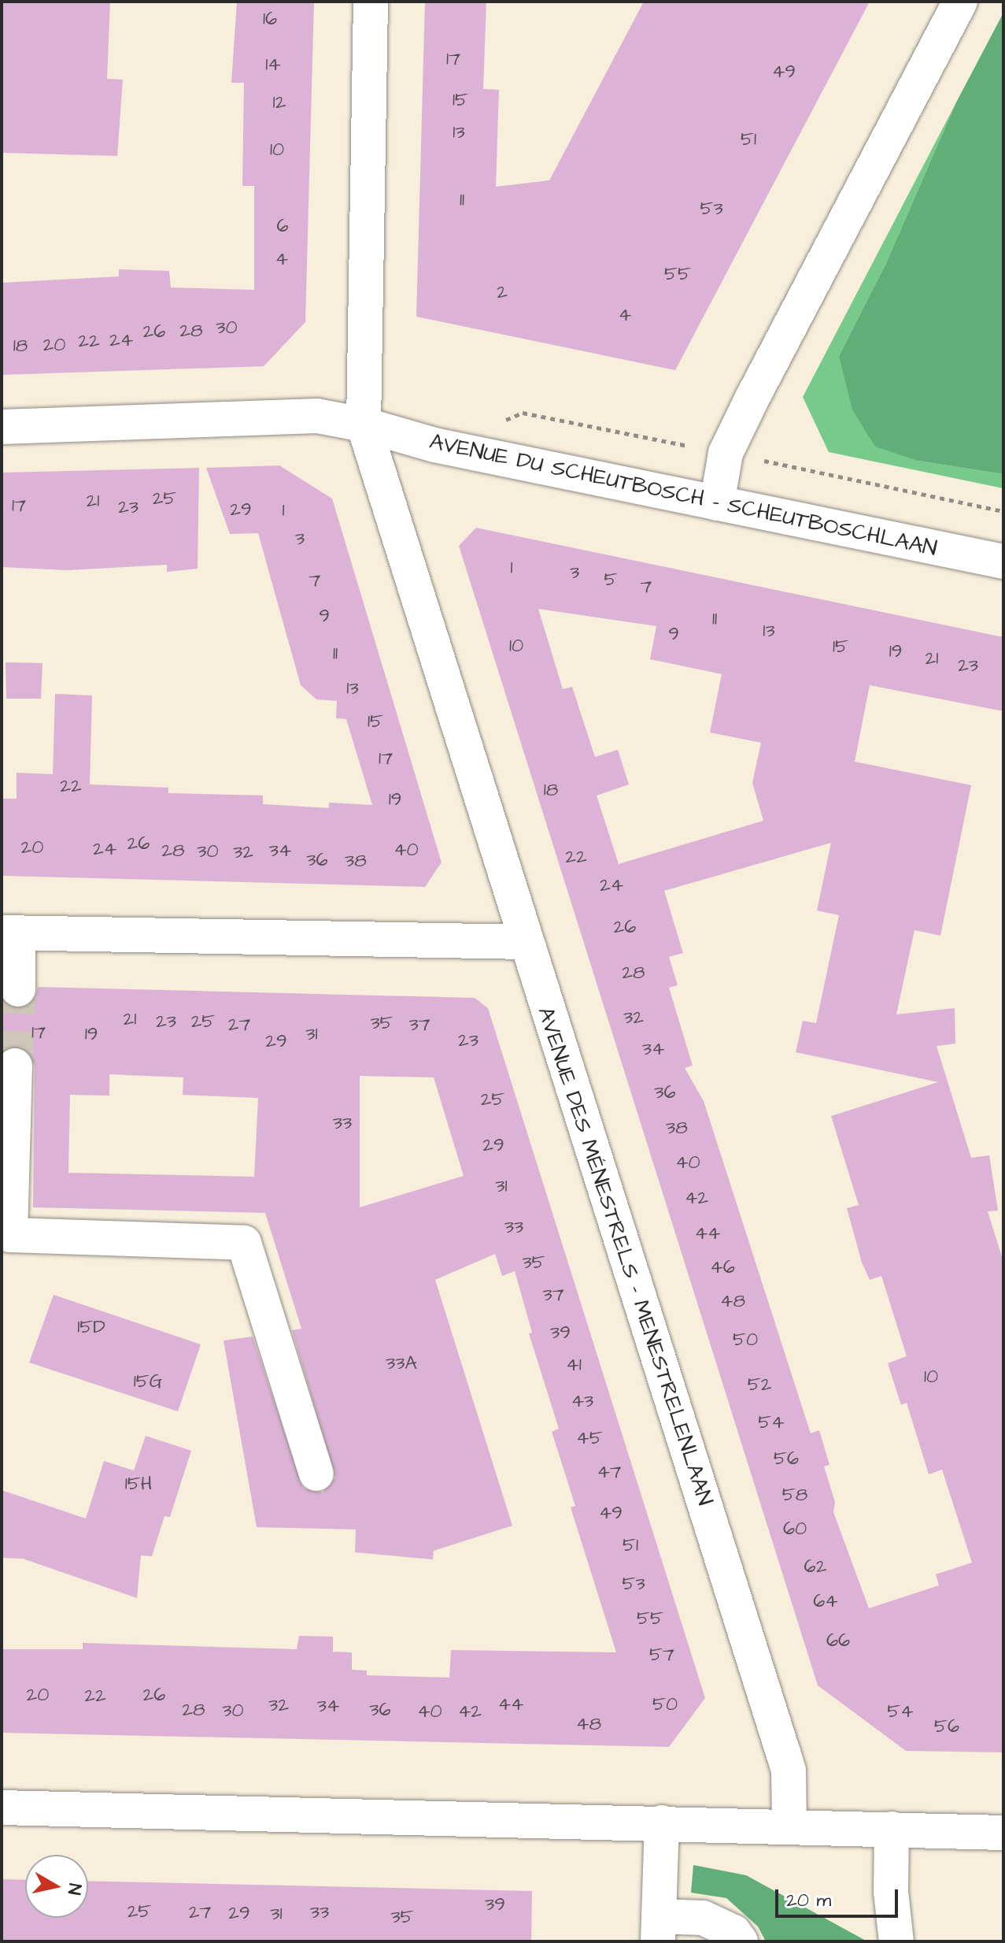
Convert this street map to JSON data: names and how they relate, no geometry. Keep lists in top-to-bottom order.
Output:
{
  "streets": {
    "street": ["AVENUE DU SCHEUTBOSCH - SCHEUTBOSCHLAAN", "AVENUE DES MÉNESTRELS - MENESTRELENLAAN"]
  },
  "crossings": [
    ["AVENUE DU SCHEUTBOSCH - SCHEUTBOSCHLAAN", "AVENUE DES MÉNESTRELS - MENESTRELENLAAN"]
  ],
  "house_numbers": [
    "16",
    "17",
    "14",
    "49",
    "15",
    "12",
    "13",
    "51",
    "10",
    "11",
    "53",
    "6",
    "4",
    "55",
    "2",
    "4",
    "30",
    "28",
    "26",
    "24",
    "22",
    "20",
    "18",
    "25",
    "21",
    "17",
    "23",
    "29",
    "1",
    "3",
    "1",
    "3",
    "5",
    "7",
    "7",
    "9",
    "11",
    "13",
    "9",
    "10",
    "15",
    "19",
    "11",
    "21",
    "23",
    "13",
    "15",
    "17",
    "22",
    "18",
    "19",
    "26",
    "20",
    "24",
    "40",
    "28",
    "34",
    "30",
    "32",
    "22",
    "36",
    "38",
    "24",
    "26",
    "28",
    "32",
    "21",
    "23",
    "25",
    "35",
    "27",
    "37",
    "17",
    "19",
    "31",
    "23",
    "29",
    "34",
    "36",
    "25",
    "33",
    "38",
    "29",
    "40",
    "31",
    "42",
    "33",
    "44",
    "35",
    "46",
    "37",
    "48",
    "15D",
    "39",
    "50",
    "33A",
    "41",
    "10",
    "15G",
    "52",
    "43",
    "54",
    "45",
    "56",
    "47",
    "15H",
    "58",
    "49",
    "60",
    "51",
    "62",
    "53",
    "64",
    "55",
    "66",
    "57",
    "20",
    "26",
    "22",
    "44",
    "50",
    "32",
    "34",
    "28",
    "36",
    "30",
    "40",
    "42",
    "54",
    "48",
    "56",
    "39",
    "25",
    "27",
    "33",
    "29",
    "31",
    "35"
  ],
  "scale_bar": "20 m",
  "north": "right"
}
